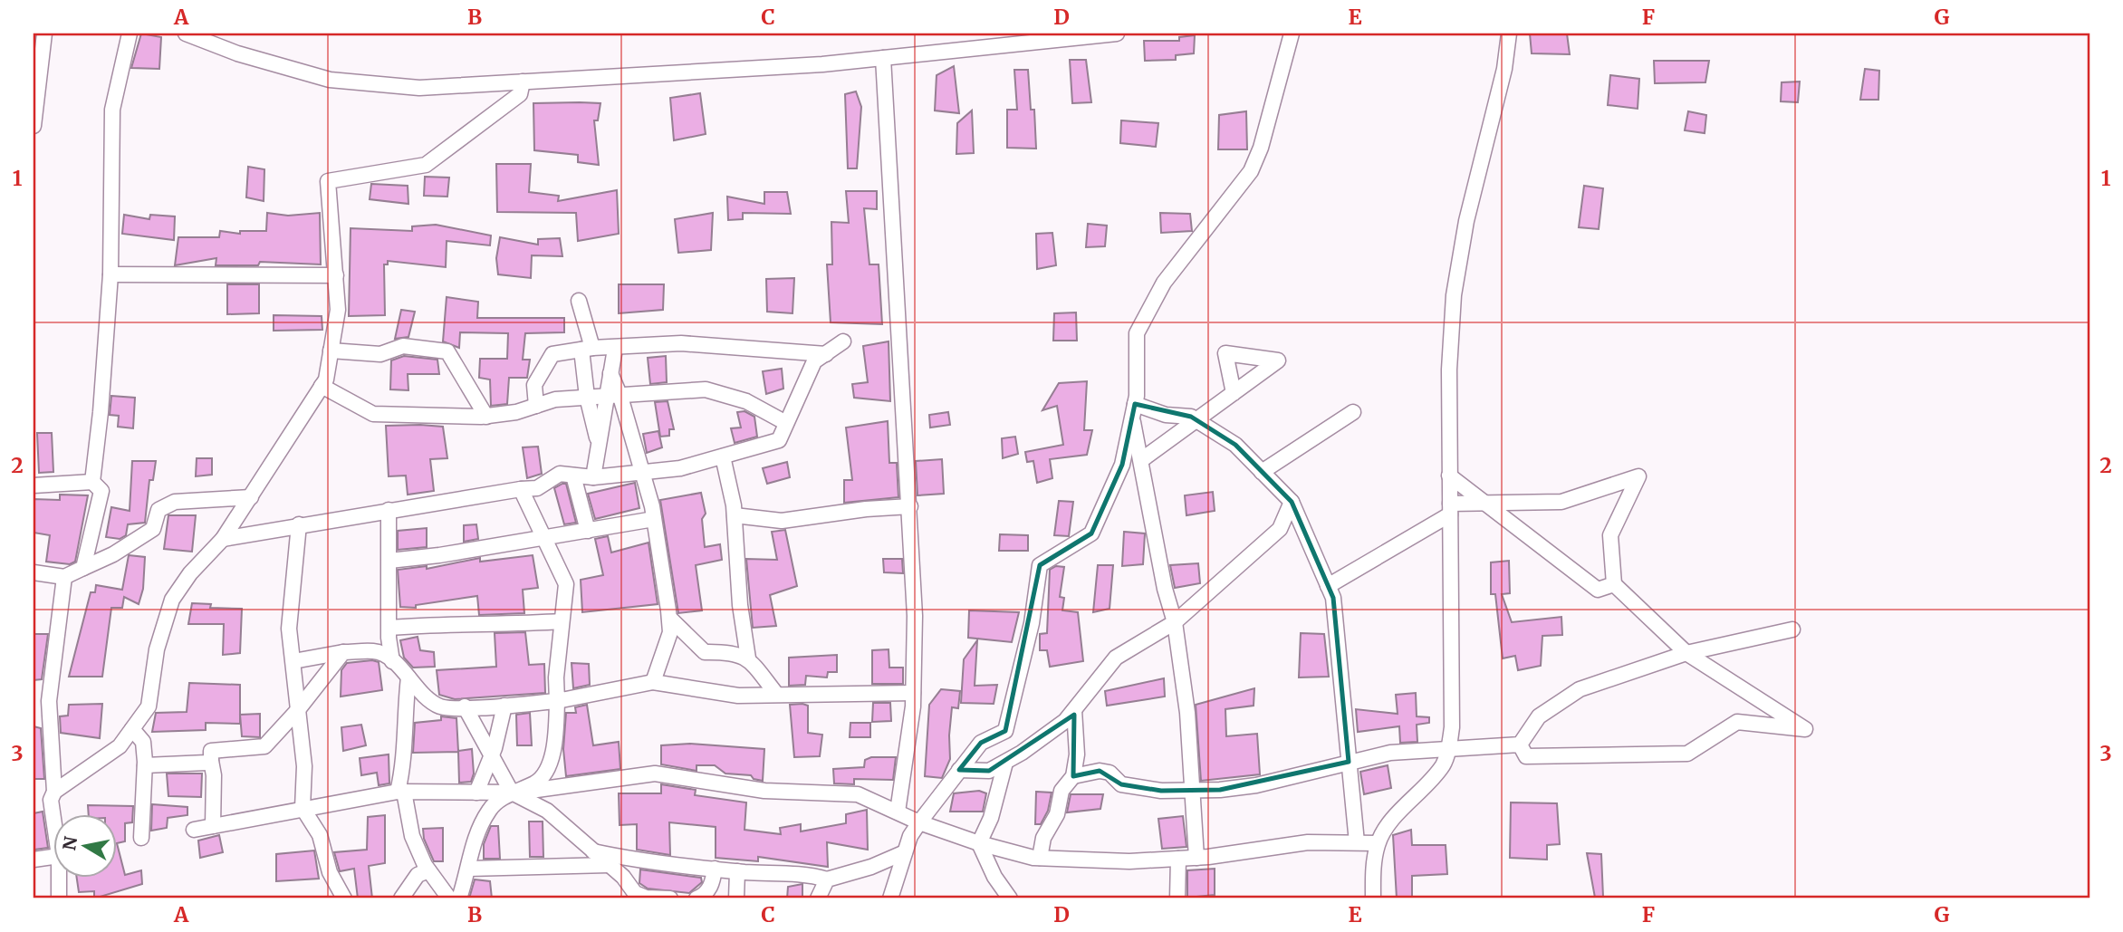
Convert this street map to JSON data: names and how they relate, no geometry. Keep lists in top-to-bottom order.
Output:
{
  "north": "left",
  "grid": {
    "columns": [
      "A",
      "B",
      "C",
      "D",
      "E",
      "F",
      "G"
    ],
    "rows": ["1", "2", "3"]
  }
}
